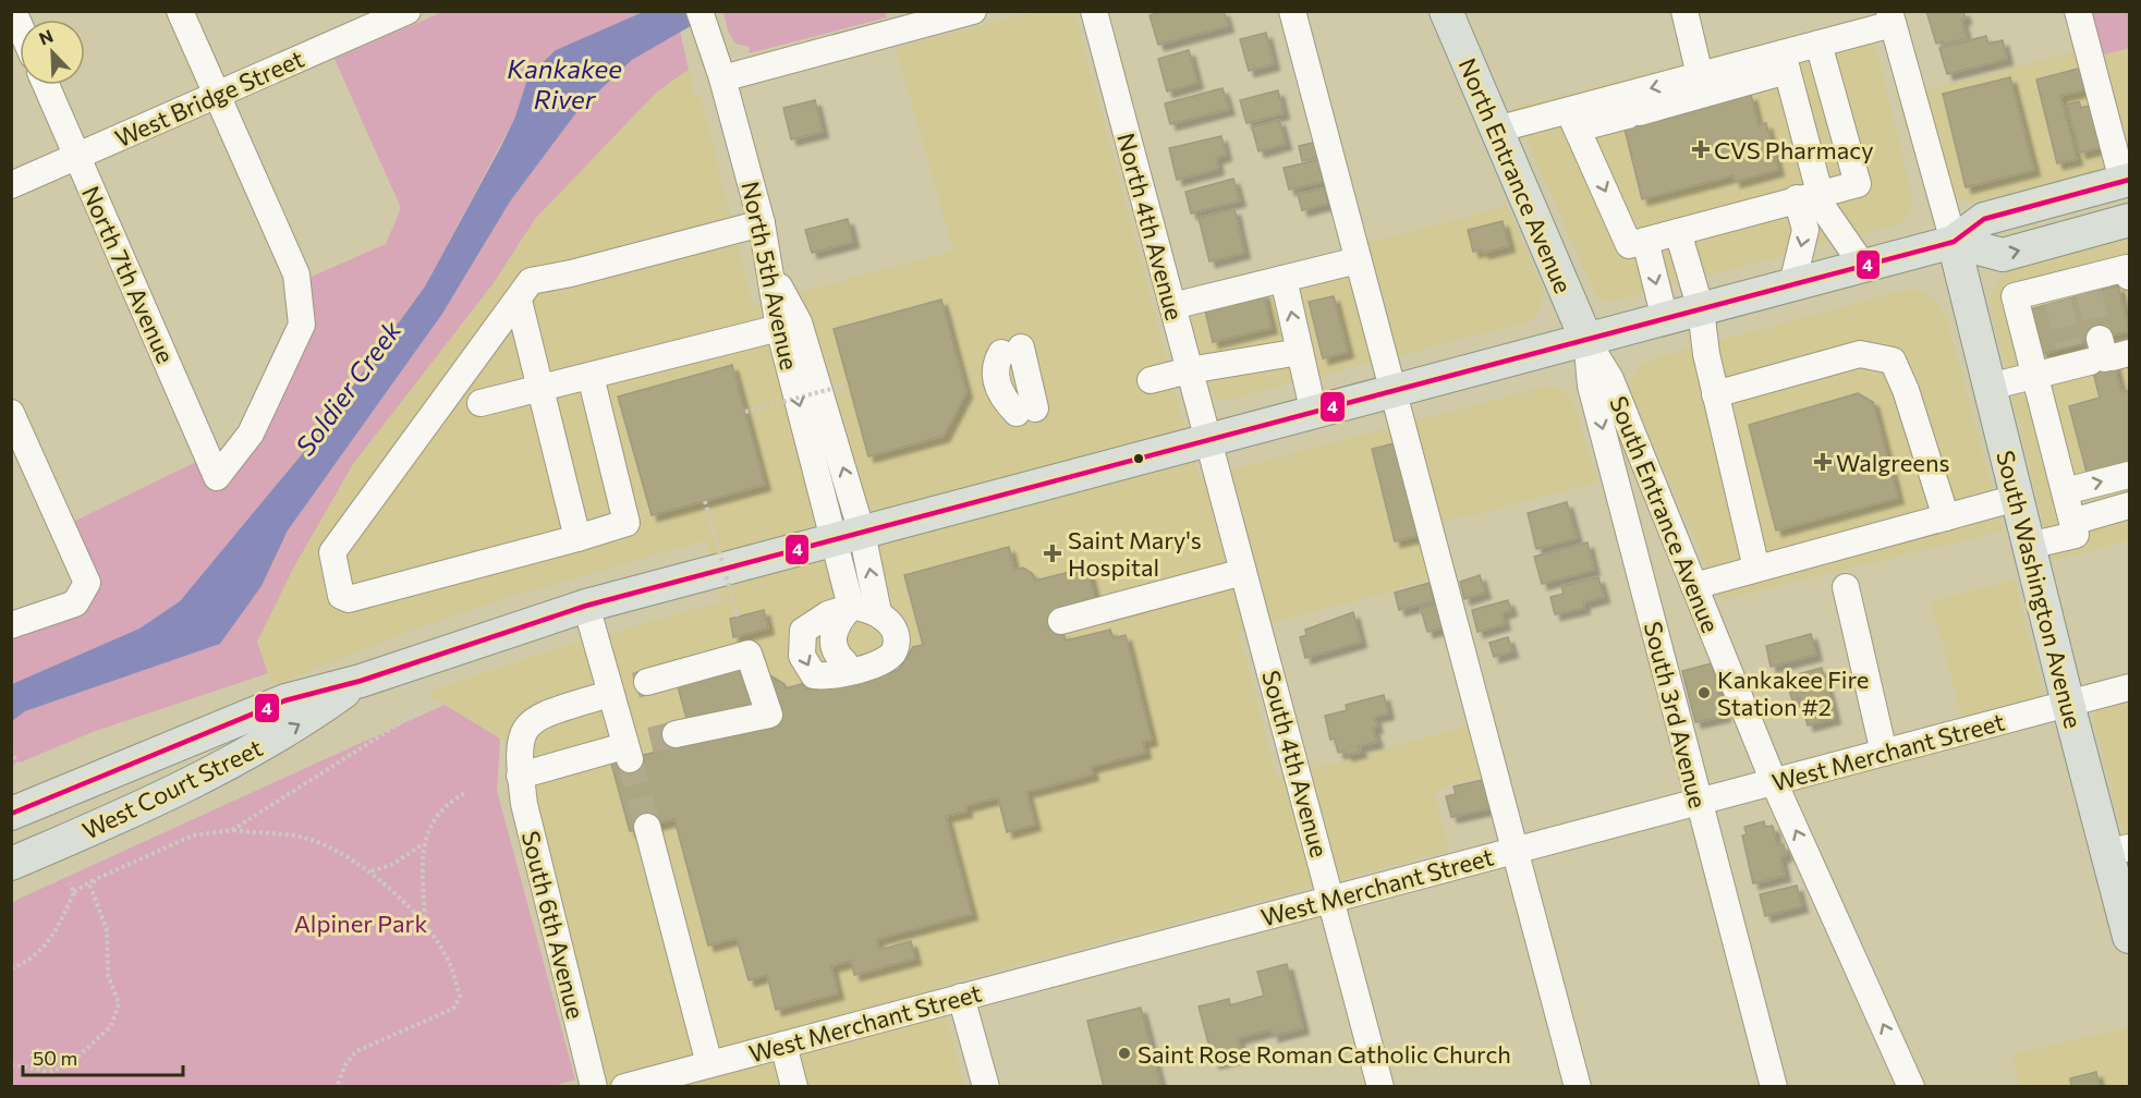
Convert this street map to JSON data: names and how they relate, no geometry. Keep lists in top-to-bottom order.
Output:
{
  "streets": {
    "main road": ["North Entrance Avenue", "South Washington Avenue", "West Court Street"],
    "street": [
      "West Bridge Street",
      "North 4th Avenue",
      "North 7th Avenue",
      "North 5th Avenue",
      "South Entrance Avenue",
      "South 3rd Avenue",
      "West Merchant Street",
      "South 4th Avenue",
      "South 6th Avenue"
    ]
  },
  "crossings": [
    ["West Bridge Street", "North 7th Avenue"],
    ["North Entrance Avenue", "South Entrance Avenue"],
    ["North Entrance Avenue", "South 3rd Avenue"],
    ["North Entrance Avenue", "West Court Street"],
    ["North 4th Avenue", "South 4th Avenue"],
    ["North 4th Avenue", "West Court Street"],
    ["North 5th Avenue", "West Court Street"],
    ["South Entrance Avenue", "South 3rd Avenue"],
    ["South Entrance Avenue", "West Merchant Street"],
    ["South Entrance Avenue", "West Court Street"],
    ["South Washington Avenue", "West Merchant Street"],
    ["South Washington Avenue", "West Court Street"],
    ["South 3rd Avenue", "West Merchant Street"],
    ["South 3rd Avenue", "West Court Street"],
    ["West Merchant Street", "South 4th Avenue"],
    ["South 4th Avenue", "West Court Street"]
  ],
  "one_way": ["South Entrance Avenue"],
  "water": ["Kankakee River", "Soldier Creek"],
  "parks": ["Alpiner Park"],
  "places": {
    "health": ["CVS Pharmacy", "Walgreens", "Saint Mary's Hospital"],
    "other": ["Kankakee Fire Station #2", "Saint Rose Roman Catholic Church"]
  },
  "lines": ["transit line 4"],
  "scale_bar": "50 m",
  "north": "top left"
}
